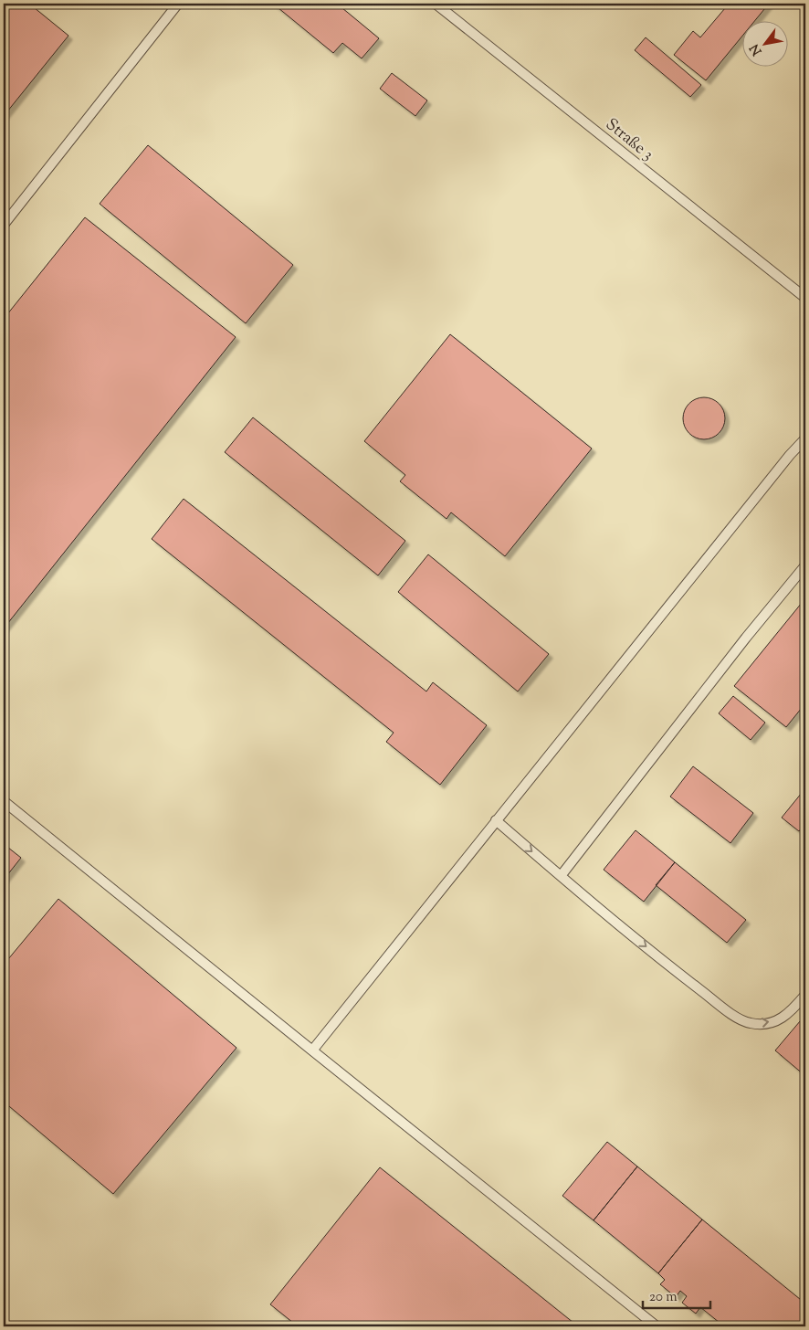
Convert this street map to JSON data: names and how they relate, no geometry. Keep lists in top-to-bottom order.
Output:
{
  "streets": {
    "lane": ["Straße 3"]
  },
  "scale_bar": "20 m",
  "north": "bottom left"
}
